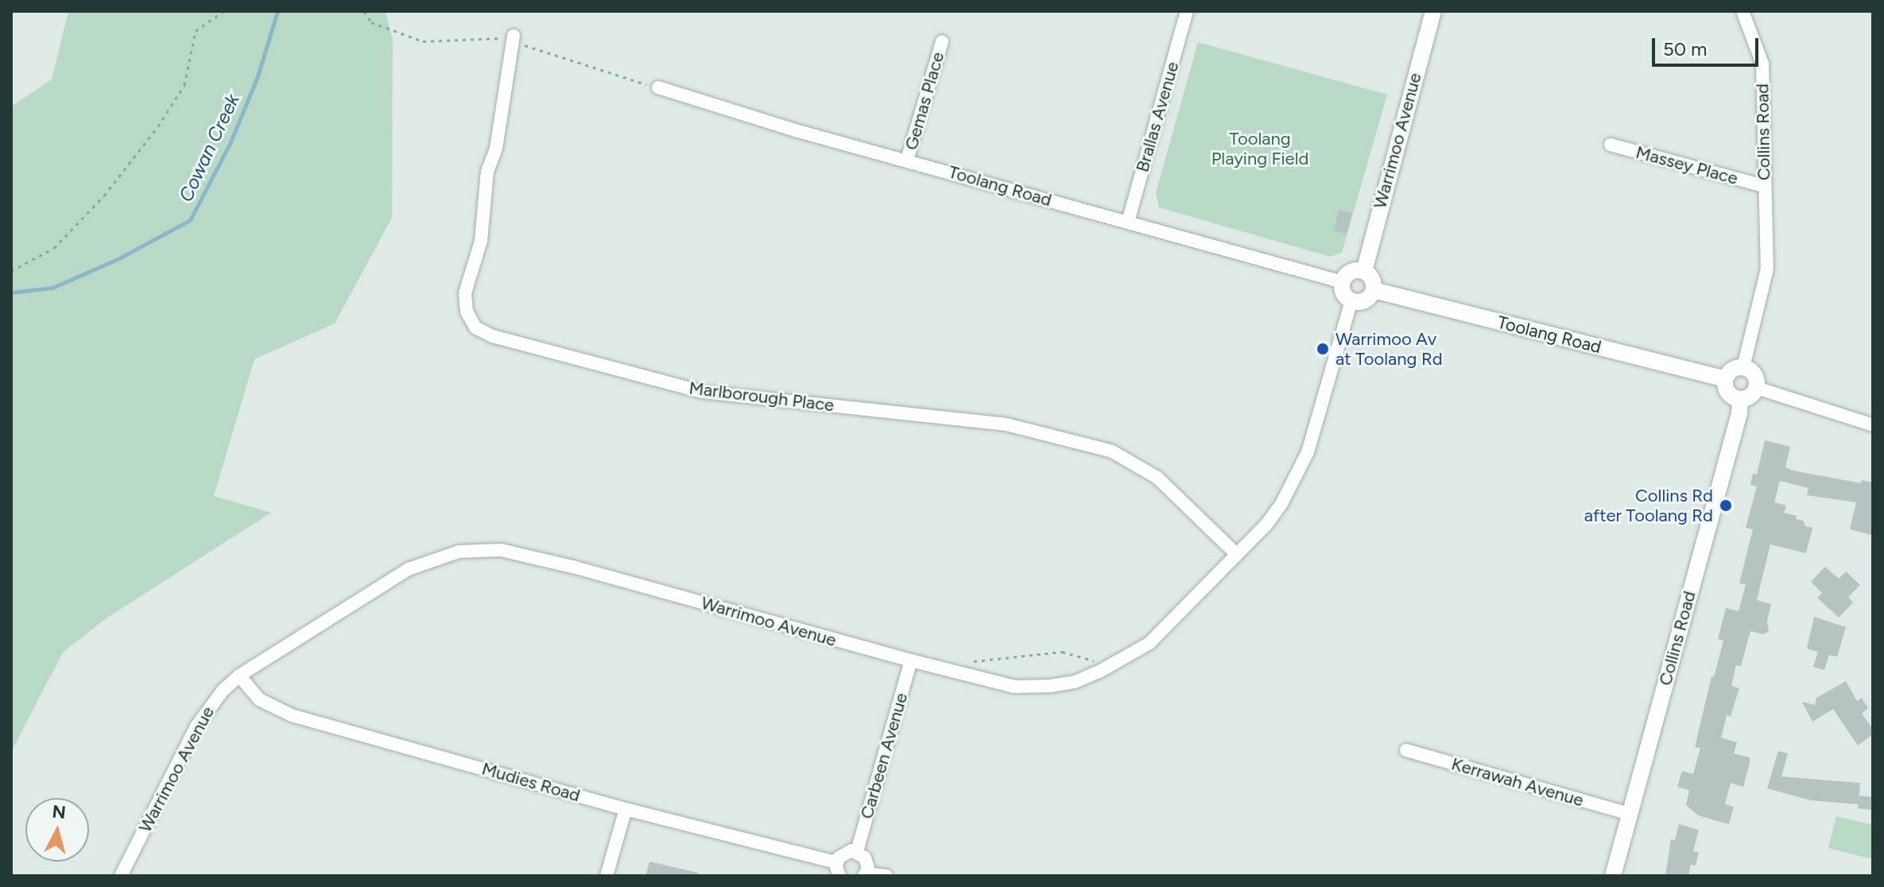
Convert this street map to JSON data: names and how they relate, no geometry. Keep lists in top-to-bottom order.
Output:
{
  "streets": {
    "street": [
      "Gemas Place",
      "Brallas Avenue",
      "Collins Road",
      "Warrimoo Avenue",
      "Massey Place",
      "Toolang Road",
      "Marlborough Place",
      "Carbeen Avenue",
      "Mudies Road",
      "Kerrawah Avenue"
    ]
  },
  "crossings": [
    ["Gemas Place", "Toolang Road"],
    ["Brallas Avenue", "Toolang Road"],
    ["Collins Road", "Massey Place"],
    ["Collins Road", "Toolang Road"],
    ["Collins Road", "Kerrawah Avenue"],
    ["Warrimoo Avenue", "Toolang Road"],
    ["Warrimoo Avenue", "Marlborough Place"],
    ["Warrimoo Avenue", "Carbeen Avenue"],
    ["Warrimoo Avenue", "Mudies Road"]
  ],
  "water": ["Cowan Creek"],
  "parks": ["Toolang Playing Field"],
  "places": ["Warrimoo Av at Toolang Rd", "Collins Rd after Toolang Rd"],
  "scale_bar": "50 m",
  "north": "top"
}
